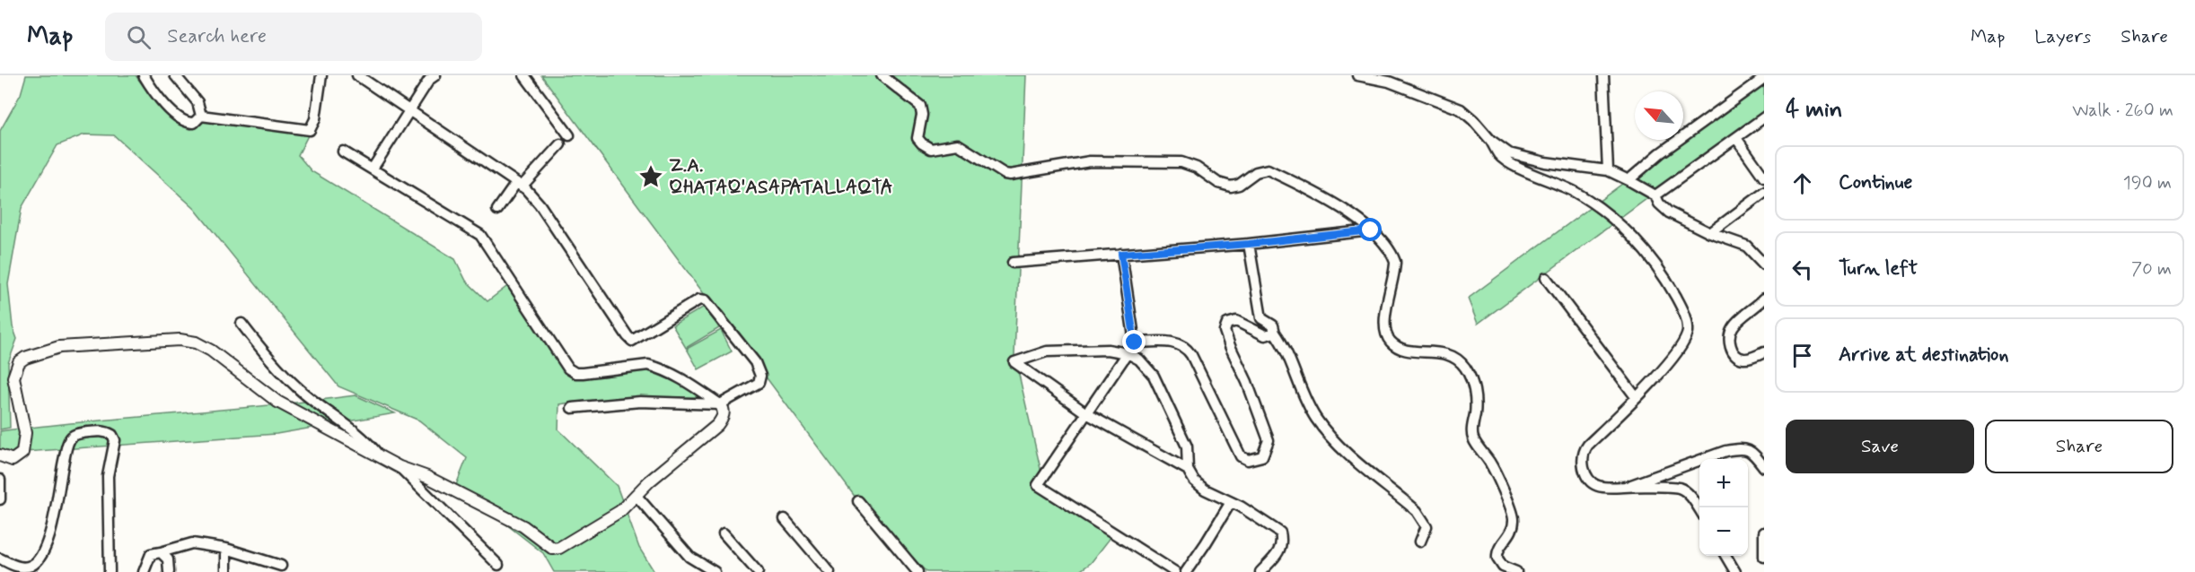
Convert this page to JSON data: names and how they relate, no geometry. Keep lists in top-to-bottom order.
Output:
{
  "places": {
    "place": ["Z.A. QHATAQ'ASAPATALLAQTA"]
  },
  "north": "top left",
  "page": {
    "header": "Map",
    "search": "Search here",
    "nav": ["Map", "Layers", "Share"],
    "heading": ["4 min", "Walk · 260 m"],
    "list": [
      ["Continue", "190 m"],
      ["Turn left", "70 m"],
      "Arrive at destination"
    ],
    "buttons": ["Save", "Share"],
    "map_buttons": ["+", "−"]
  }
}
